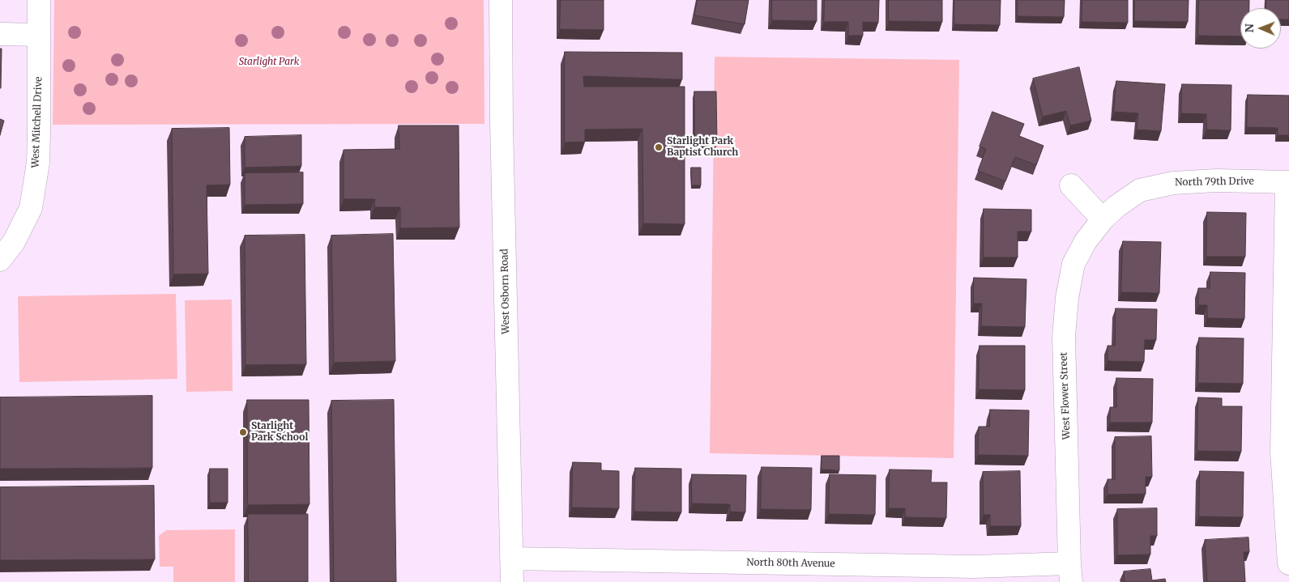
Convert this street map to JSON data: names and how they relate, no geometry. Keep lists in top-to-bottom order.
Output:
{
  "streets": {
    "street": [
      "West Mitchell Drive",
      "North 79th Drive",
      "West Osborn Road",
      "West Flower Street",
      "North 80th Avenue"
    ]
  },
  "crossings": [
    ["North 79th Drive", "West Flower Street"],
    ["West Osborn Road", "North 80th Avenue"],
    ["West Flower Street", "North 80th Avenue"]
  ],
  "parks": ["Starlight Park"],
  "places": ["Starlight Park Baptist Church", "Starlight Park School"],
  "north": "left"
}
